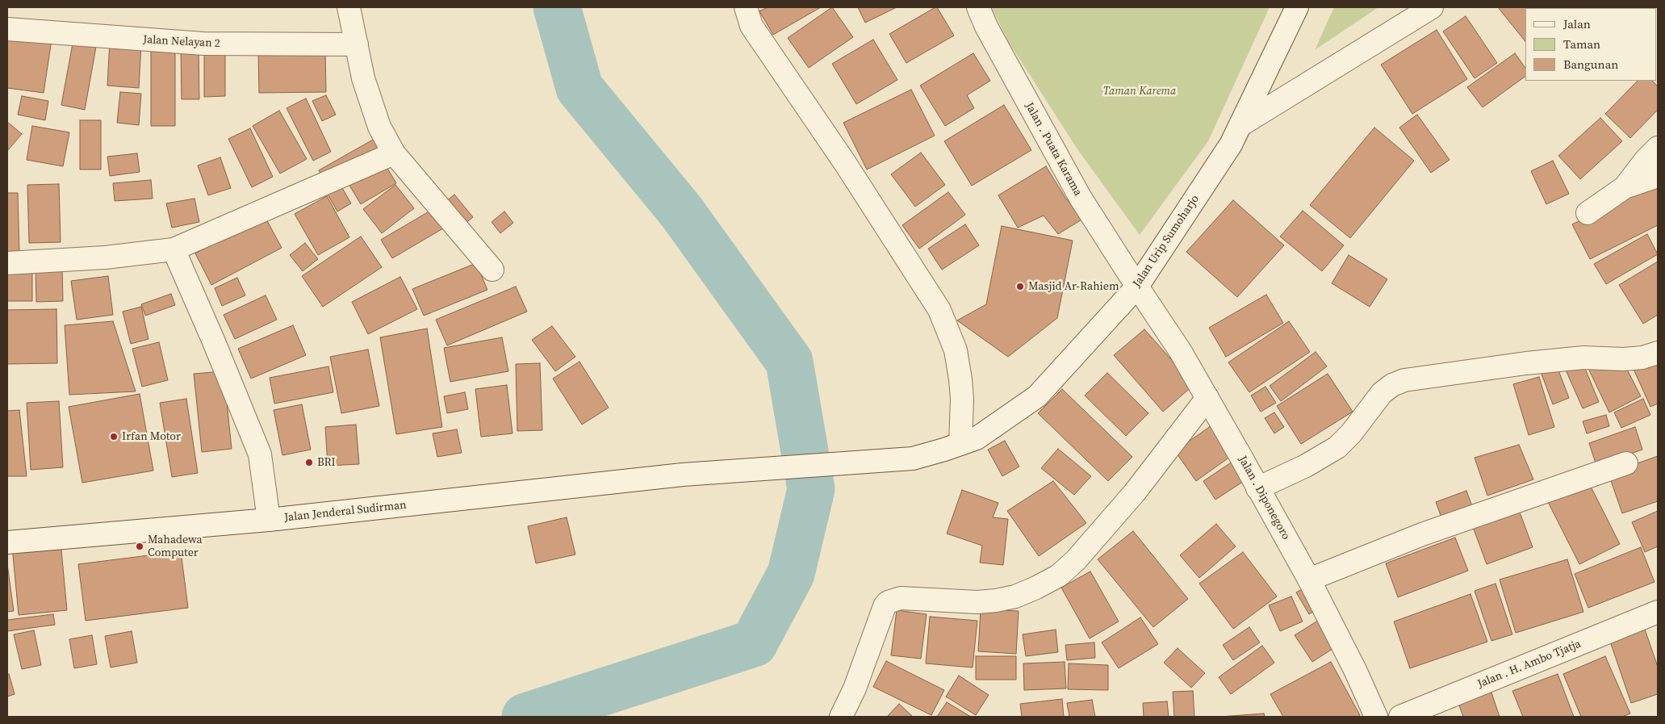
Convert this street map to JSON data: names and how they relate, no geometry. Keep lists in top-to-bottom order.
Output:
{
  "streets": {
    "street": [
      "Jalan Nelayan 2",
      "Jalan . Puata Karama",
      "Jalan Urip Sumoharjo",
      "Jalan . Diponegoro",
      "Jalan Jenderal Sudirman",
      "Jalan . H. Ambo Tjatja"
    ]
  },
  "crossings": [
    ["Jalan . Puata Karama", "Jalan Urip Sumoharjo"],
    ["Jalan . Puata Karama", "Jalan . Diponegoro"],
    ["Jalan Urip Sumoharjo", "Jalan . Diponegoro"],
    ["Jalan Urip Sumoharjo", "Jalan Jenderal Sudirman"]
  ],
  "parks": ["Taman Karema"],
  "places": [
    "Masjid Ar-Rahiem",
    "Irfan Motor",
    "BRI",
    "Mahadewa Computer"
  ],
  "legend": ["Jalan", "Taman", "Bangunan"]
}
